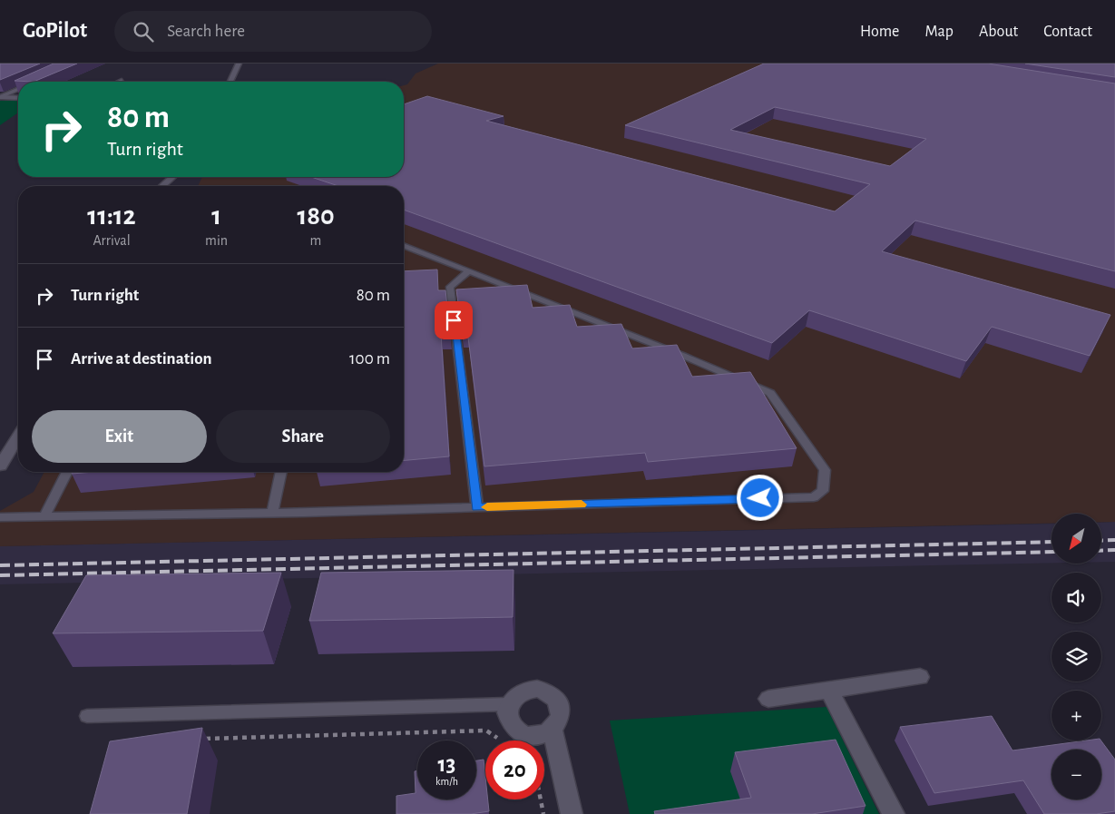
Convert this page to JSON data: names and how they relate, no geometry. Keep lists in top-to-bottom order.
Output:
{
  "north": "bottom left",
  "page": {
    "header": "GoPilot",
    "search": "Search here",
    "nav": [
      "Home",
      "Map",
      "About",
      "Contact"
    ],
    "turn": ["80 m", "Turn right"],
    "eta": [
      "11:12",
      "Arrival",
      "1",
      "min",
      "180",
      "m"
    ],
    "list": [
      {
        "name": "Turn right",
        "value": "80 m"
      },
      {
        "name": "Arrive at destination",
        "value": "100 m"
      }
    ],
    "buttons": ["Exit", "Share"],
    "map_buttons": ["+", "−"],
    "speed": "13 km/h",
    "limit": "20"
  }
}
